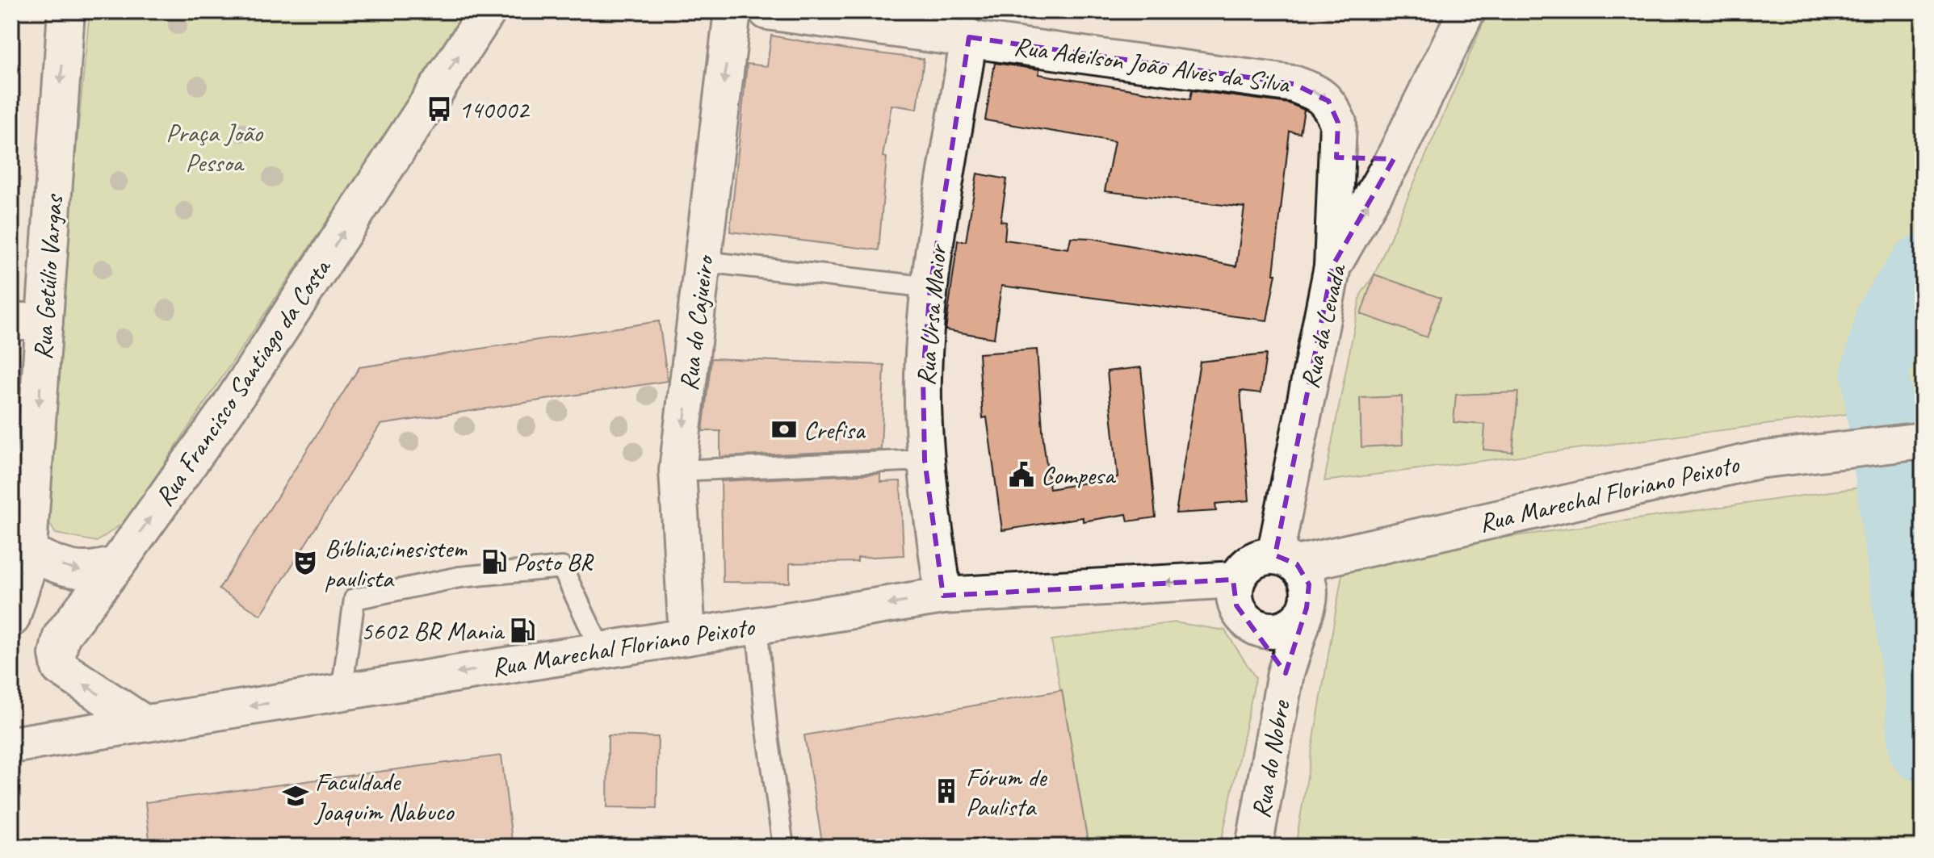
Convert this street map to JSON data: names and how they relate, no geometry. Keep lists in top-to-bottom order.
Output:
{
  "streets": {
    "main road": [
      "Rua Adeilson João Alves da Silva",
      "Rua Getúlio Vargas",
      "Rua Ursa Maior",
      "Rua do Cajueiro",
      "Rua da Levada",
      "Rua Francisco Santiago da Costa",
      "Rua Marechal Floriano Peixoto",
      "Rua do Nobre"
    ]
  },
  "crossings": [
    ["Rua Adeilson João Alves da Silva", "Rua Ursa Maior"],
    ["Rua Adeilson João Alves da Silva", "Rua da Levada"],
    ["Rua Ursa Maior", "Rua Marechal Floriano Peixoto"],
    ["Rua do Cajueiro", "Rua Marechal Floriano Peixoto"],
    ["Rua da Levada", "Rua Marechal Floriano Peixoto"],
    ["Rua da Levada", "Rua do Nobre"],
    ["Rua Francisco Santiago da Costa", "Rua Marechal Floriano Peixoto"],
    ["Rua Marechal Floriano Peixoto", "Rua do Nobre"]
  ],
  "one_way": [
    "Rua Adeilson João Alves da Silva",
    "Rua Getúlio Vargas",
    "Rua do Cajueiro",
    "Rua Francisco Santiago da Costa",
    "Rua Marechal Floriano Peixoto"
  ],
  "parks": ["Praça João Pessoa"],
  "places": {
    "bus stop": ["140002"],
    "bank": ["Crefisa"],
    "public building": ["Compesa"],
    "fuel station": ["Posto BR", "5602 BR Mania"],
    "theatre": ["Bíblia;cinesistem paulista"],
    "building": ["Fórum de Paulista"],
    "school or university": ["Faculdade Joaquim Nabuco"]
  }
}
